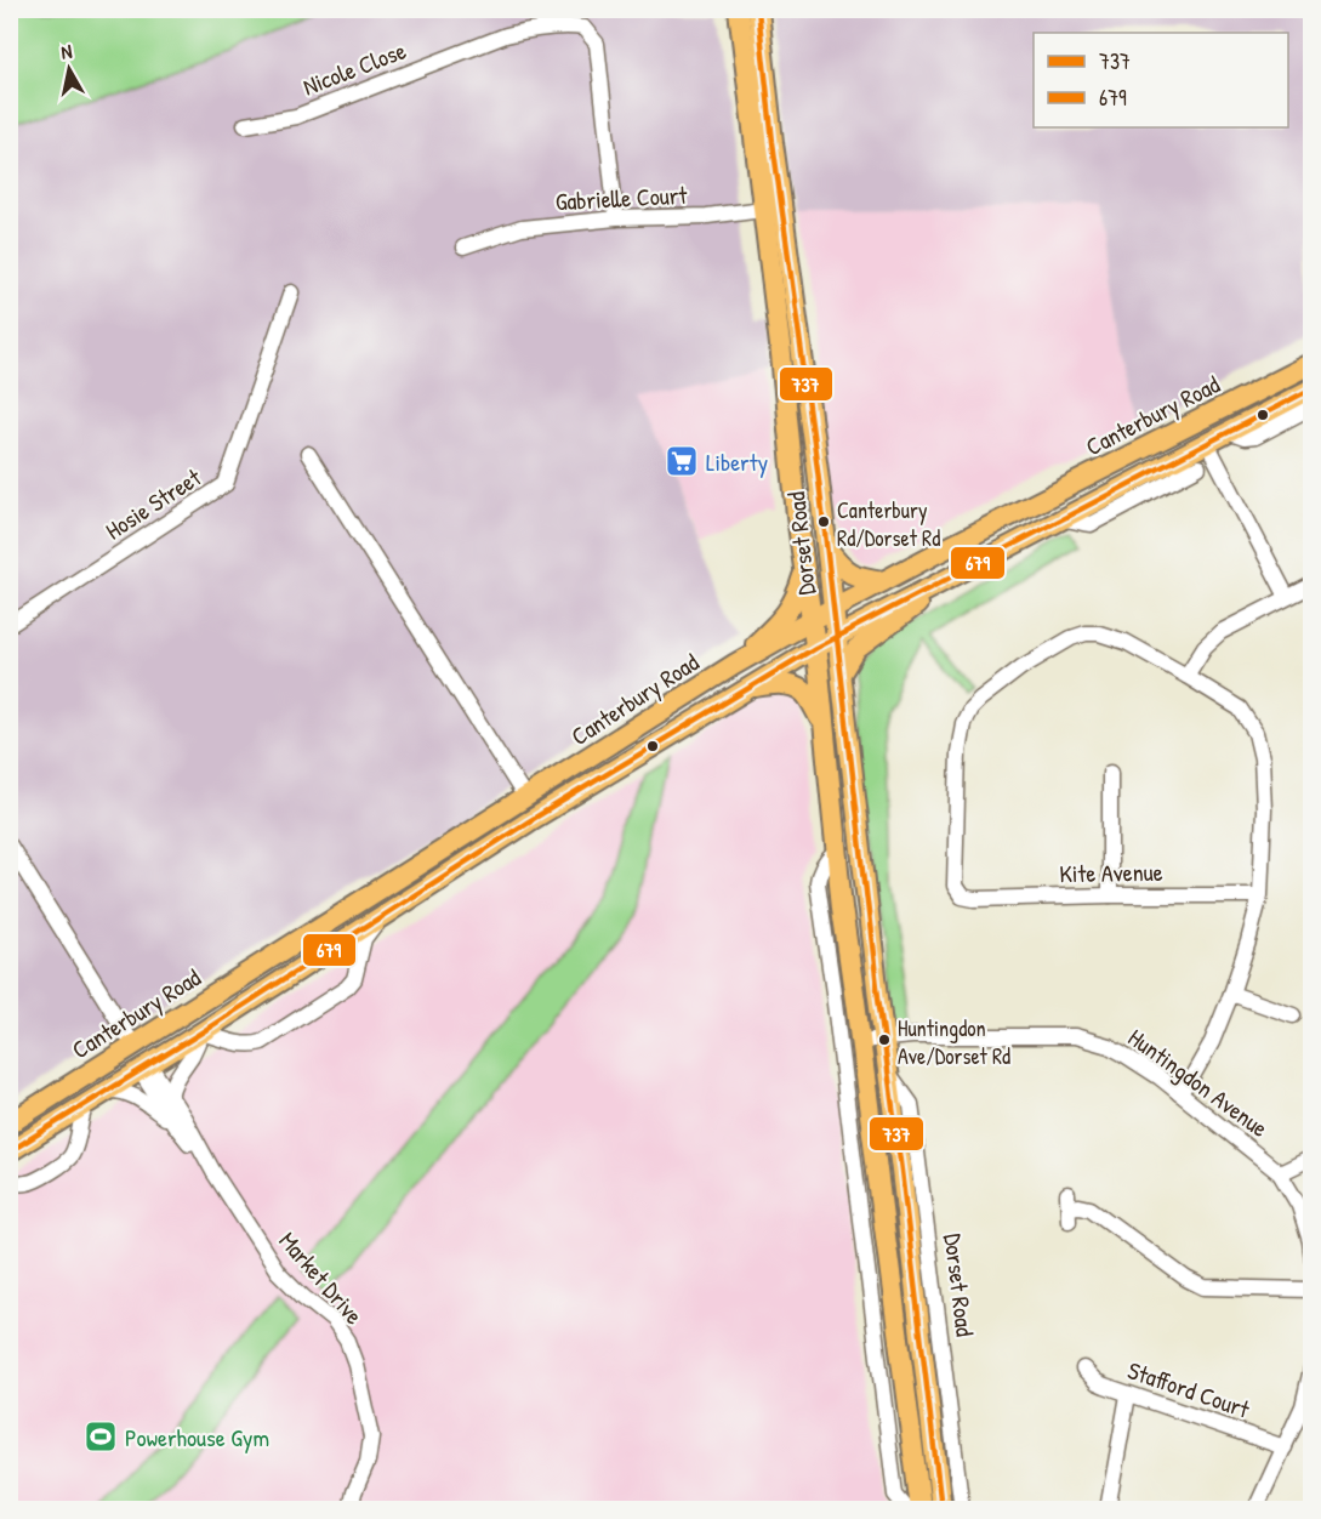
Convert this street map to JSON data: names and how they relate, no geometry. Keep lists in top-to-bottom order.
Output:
{
  "streets": {
    "main road": ["Canterbury Road", "Dorset Road"],
    "street": [
      "Nicole Close",
      "Gabrielle Court",
      "Hosie Street",
      "Kite Avenue",
      "Huntingdon Avenue",
      "Market Drive",
      "Stafford Court"
    ]
  },
  "crossings": [
    ["Nicole Close", "Gabrielle Court"],
    ["Gabrielle Court", "Dorset Road"],
    ["Canterbury Road", "Dorset Road"],
    ["Canterbury Road", "Market Drive"],
    ["Dorset Road", "Huntingdon Avenue"]
  ],
  "places": {
    "supermarket": ["Liberty"],
    "other": ["Canterbury Rd/Dorset Rd", "Huntingdon Ave/Dorset Rd"],
    "sports": ["Powerhouse Gym"]
  },
  "lines": ["transit line 737", "transit line 679"],
  "legend": ["737", "679"],
  "north": "top"
}
